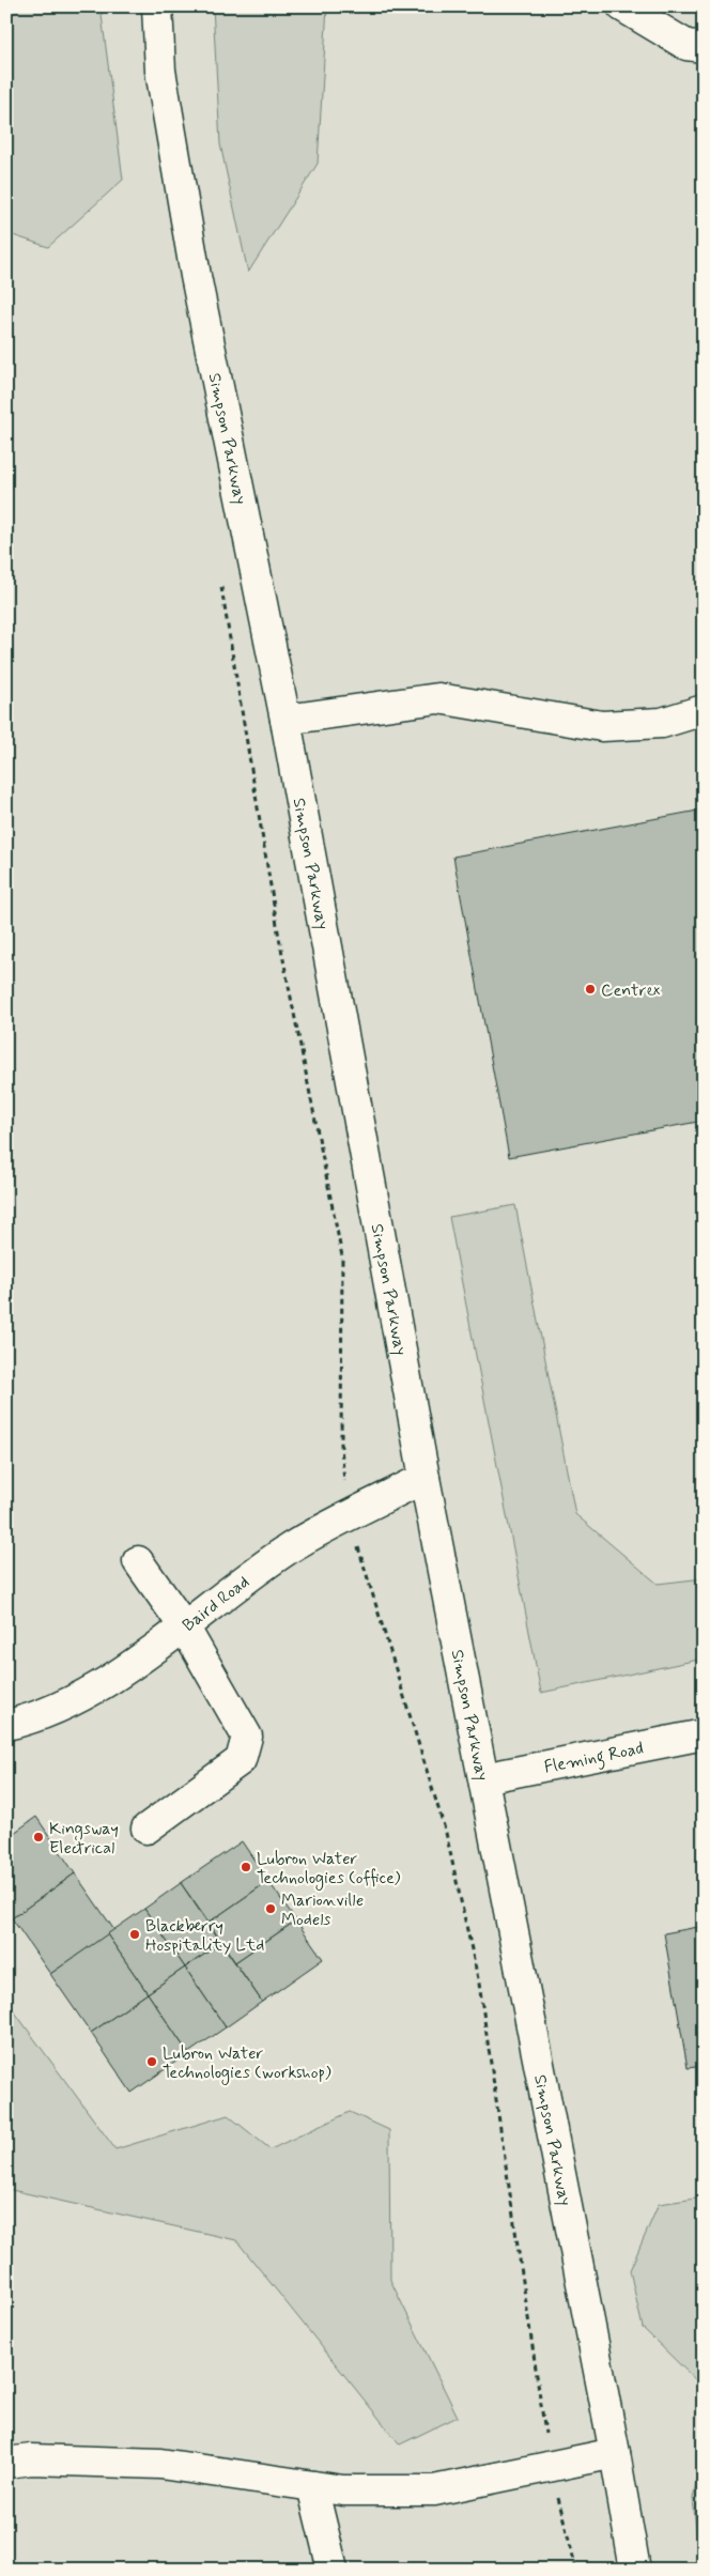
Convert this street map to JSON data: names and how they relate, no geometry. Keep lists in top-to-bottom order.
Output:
{
  "streets": {
    "main road": ["Simpson Parkway", "Baird Road", "Fleming Road"]
  },
  "crossings": [
    ["Simpson Parkway", "Baird Road"],
    ["Simpson Parkway", "Fleming Road"]
  ],
  "places": [
    "Centrex",
    "Kingsway Electrical",
    "Lubron Water Technologies (office)",
    "Marionville Models",
    "Blackberry Hospitality Ltd",
    "Lubron Water Technologies (workshop)"
  ]
}
